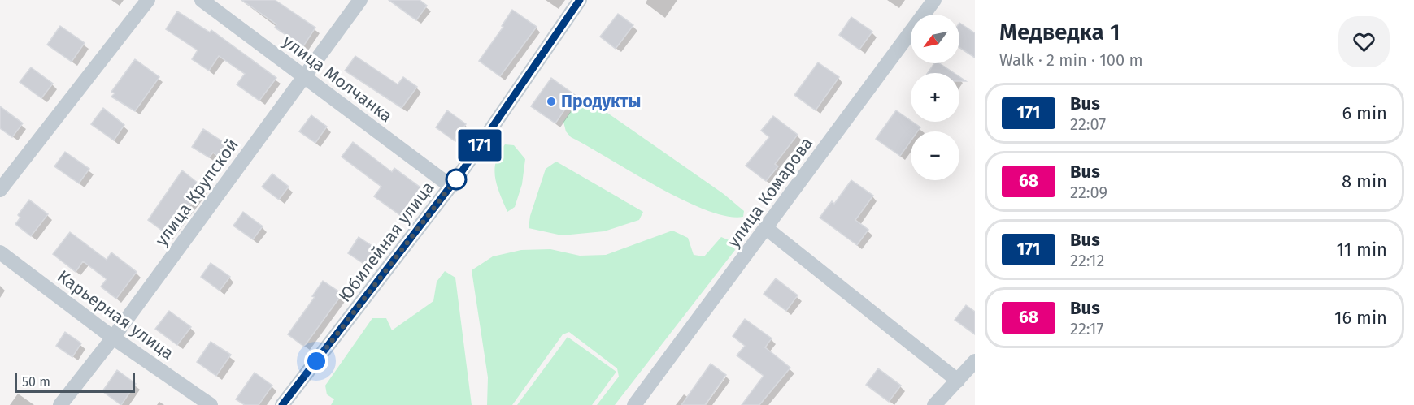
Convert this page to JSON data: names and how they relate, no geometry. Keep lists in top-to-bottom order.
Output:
{
  "streets": {
    "street": [
      "улица Молчанка",
      "улица Крупской",
      "улица Комарова",
      "Юбилейная улица",
      "Карьерная улица"
    ]
  },
  "crossings": [
    ["улица Молчанка", "улица Крупской"],
    ["улица Молчанка", "Юбилейная улица"],
    ["улица Крупской", "Карьерная улица"]
  ],
  "places": ["Продукты"],
  "lines": ["bus line 171"],
  "scale_bar": "50 m",
  "north": "bottom left",
  "page": {
    "on_map": "171",
    "heading": ["Медведка 1", "Walk · 2 min · 100 m"],
    "map_buttons": ["+", "−"],
    "list": [
      {
        "mark": "171",
        "name": "Bus",
        "note": "22:07",
        "value": "6 min"
      },
      {
        "mark": "68",
        "name": "Bus",
        "note": "22:09",
        "value": "8 min"
      },
      {
        "mark": "171",
        "name": "Bus",
        "note": "22:12",
        "value": "11 min"
      },
      {
        "mark": "68",
        "name": "Bus",
        "note": "22:17",
        "value": "16 min"
      }
    ],
    "scale": "50 m"
  }
}
